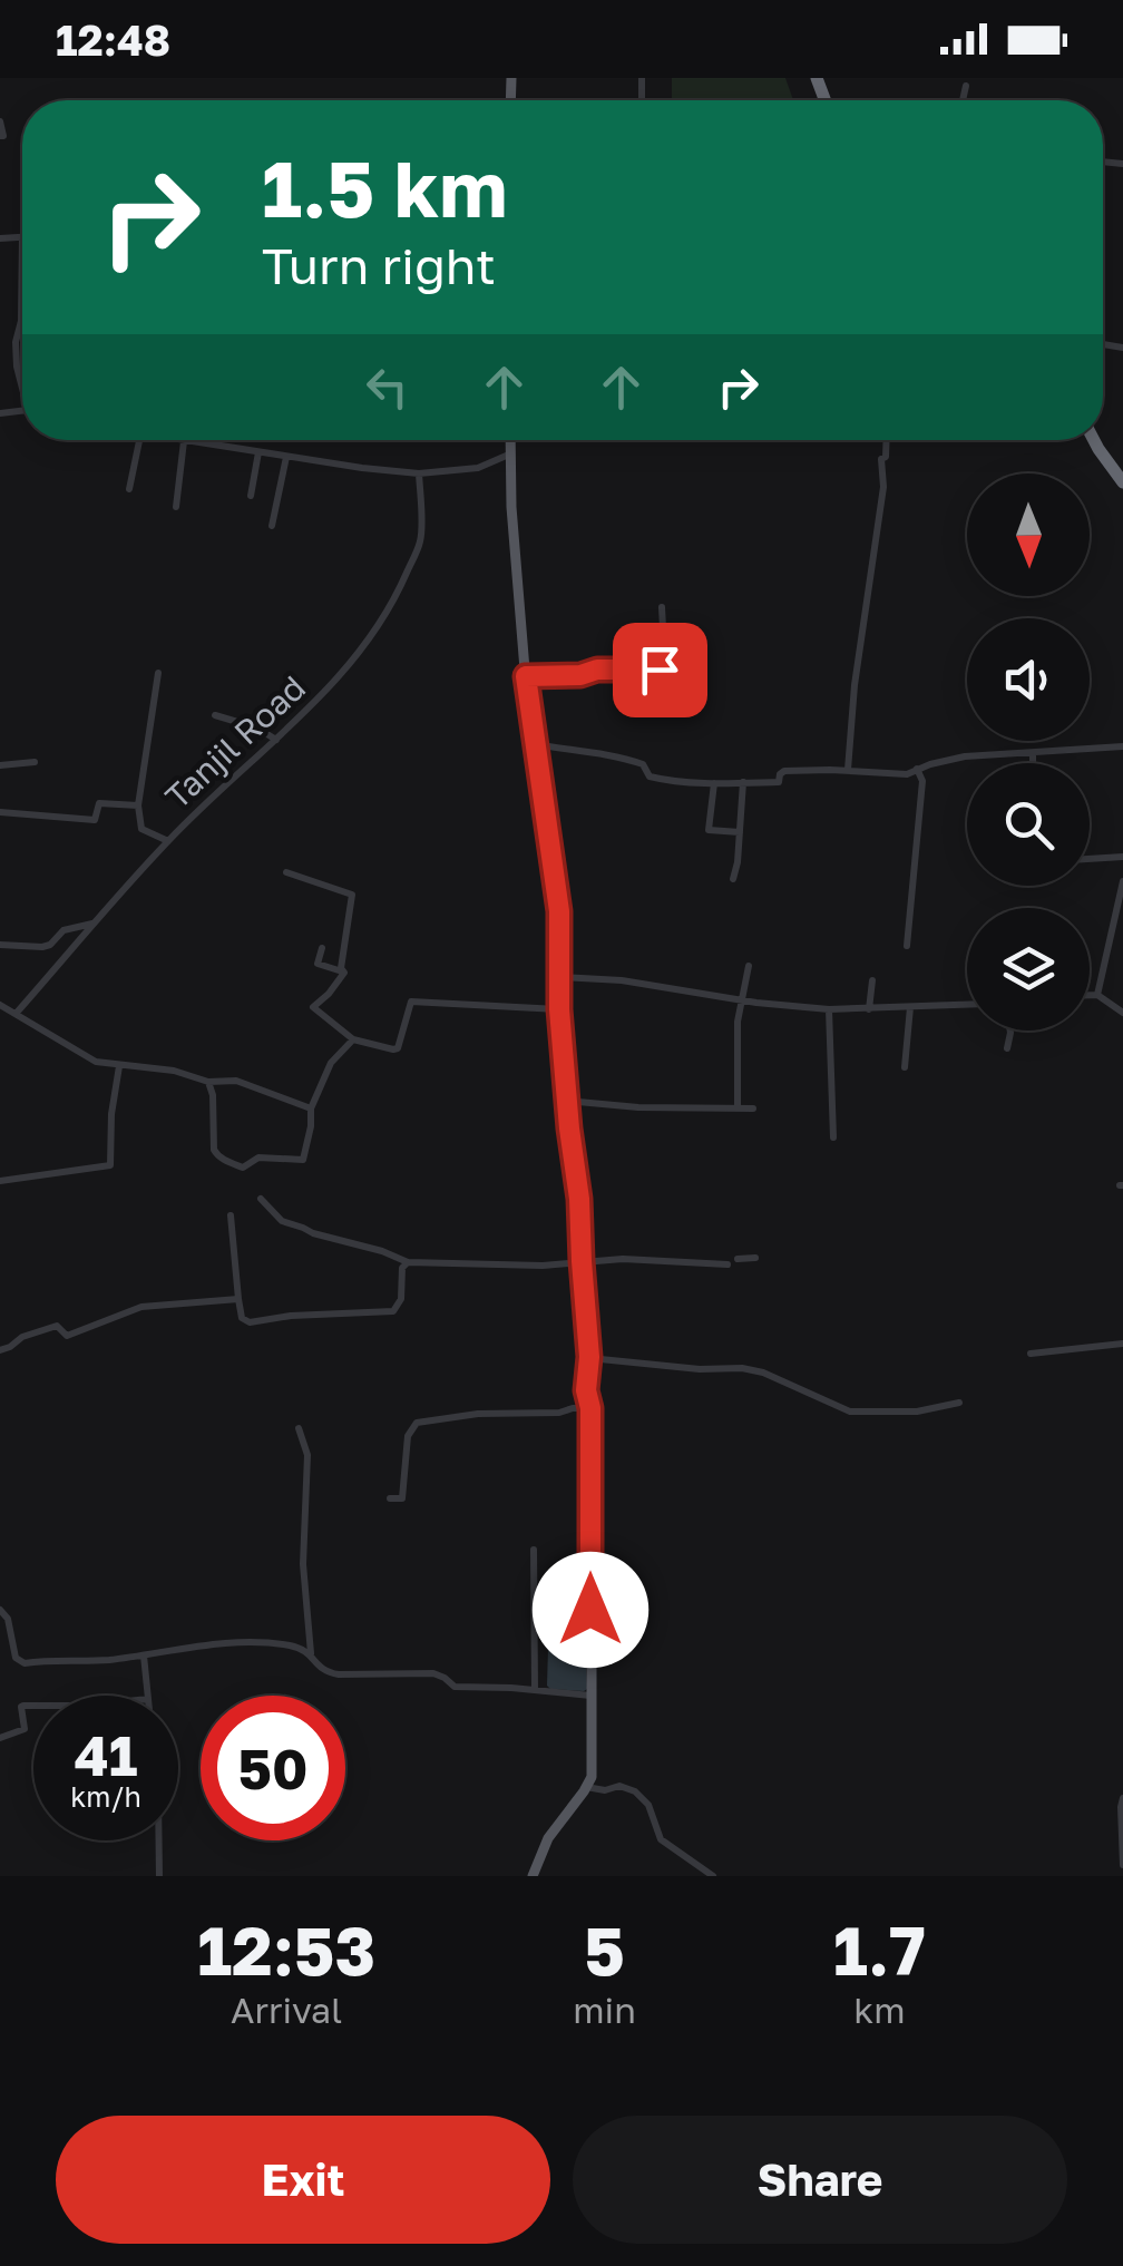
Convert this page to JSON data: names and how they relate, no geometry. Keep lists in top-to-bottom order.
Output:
{
  "streets": {
    "street": ["Tanjil Road"]
  },
  "north": "bottom",
  "page": {
    "status": "12:48",
    "turn": ["1.5 km", "Turn right"],
    "speed": "41 km/h",
    "limit": "50",
    "eta": [
      "12:53",
      "Arrival",
      "5",
      "min",
      "1.7",
      "km"
    ],
    "buttons": ["Exit", "Share"]
  }
}
